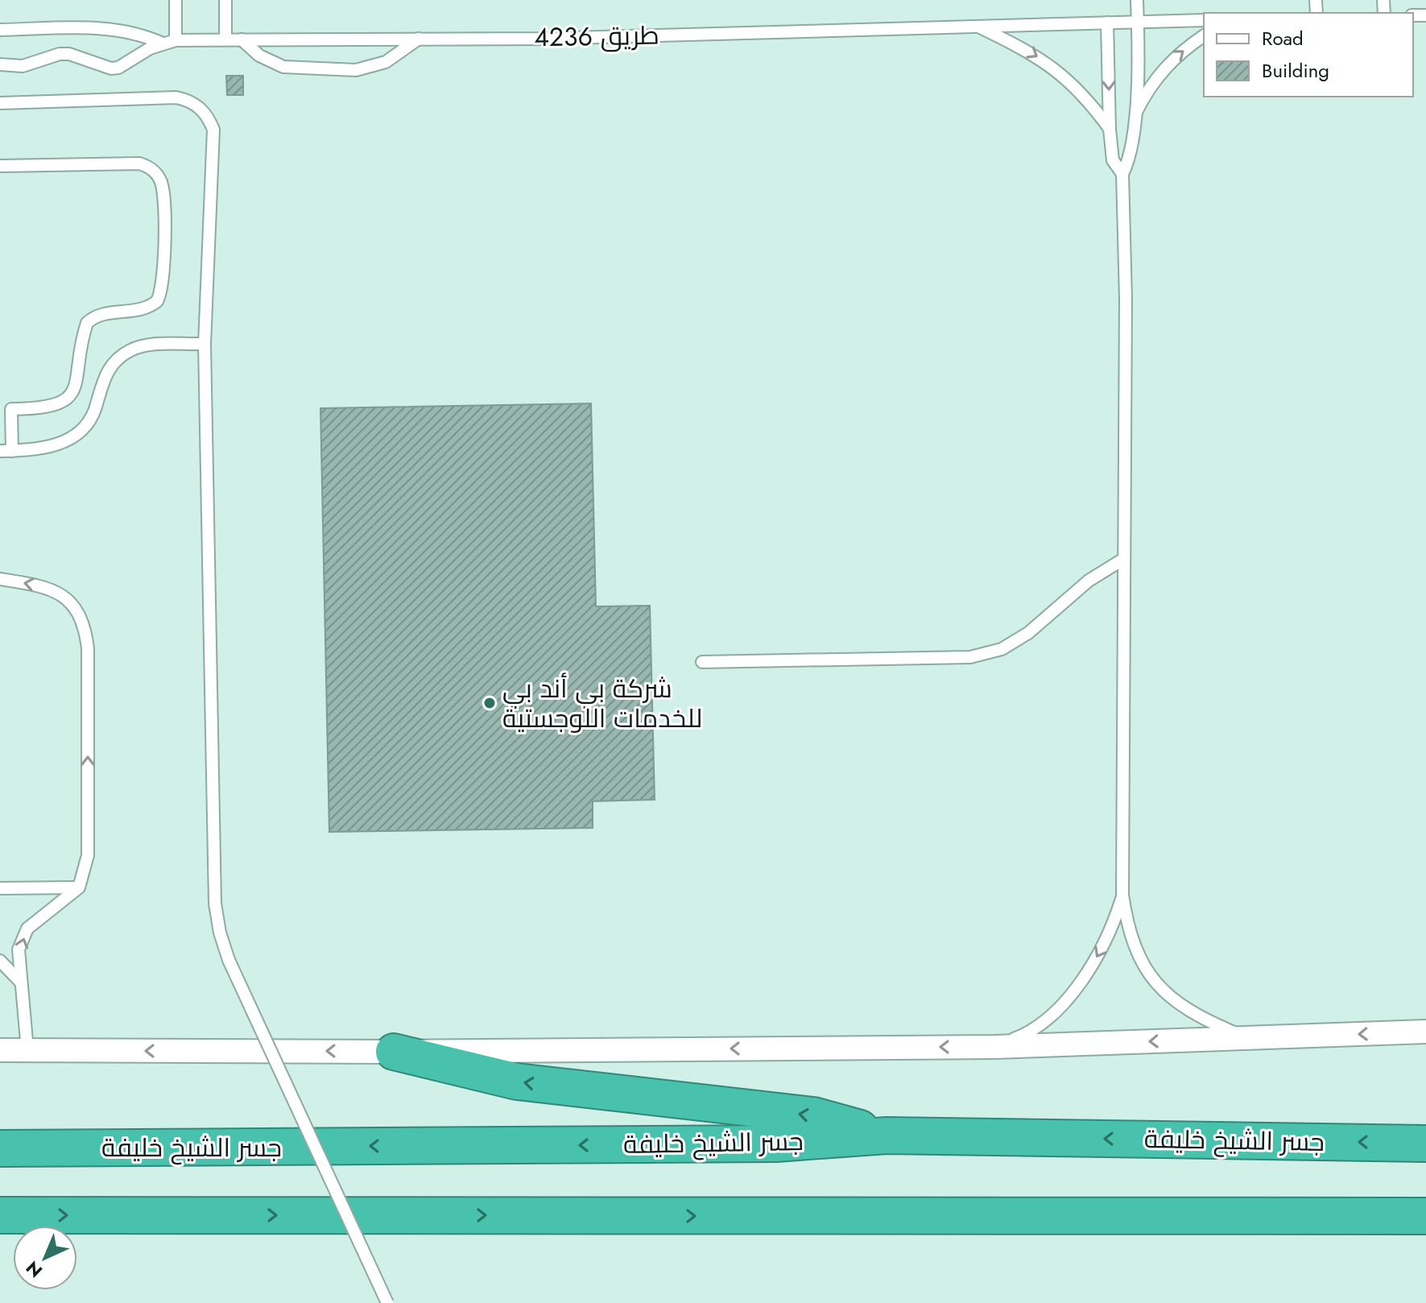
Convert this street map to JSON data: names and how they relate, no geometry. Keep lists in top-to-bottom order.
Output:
{
  "streets": {
    "highway": ["جسر الشيخ خليفة"],
    "lane": ["طريق 4236"]
  },
  "places": ["شركة بي أند بي للخدمات اللوجستية"],
  "legend": ["Road", "Building"],
  "north": "bottom left"
}
